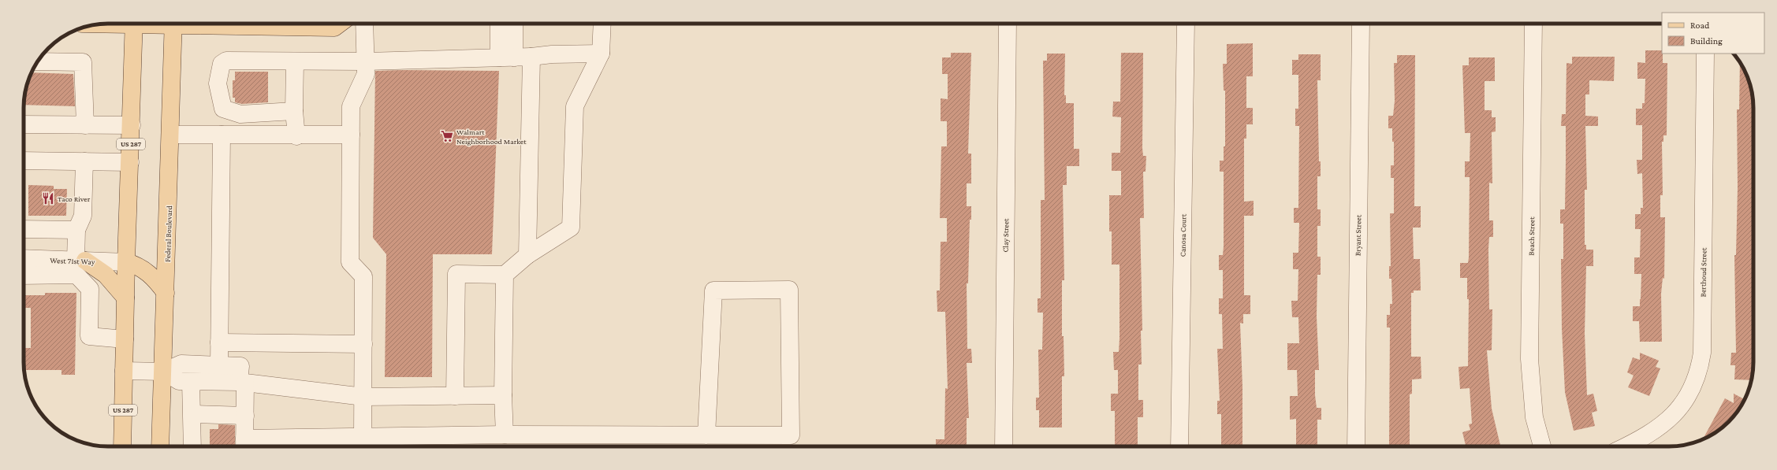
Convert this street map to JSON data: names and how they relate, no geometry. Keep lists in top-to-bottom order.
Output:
{
  "streets": {
    "main road": ["US 287", "Federal Boulevard"],
    "street": [
      "Clay Street",
      "Canosa Court",
      "Bryant Street",
      "Beach Street",
      "West 71st Way",
      "Berthoud Street"
    ]
  },
  "crossings": [
    ["US 287", "West 71st Way"]
  ],
  "places": {
    "supermarket": ["Walmart Neighborhood Market"],
    "restaurant": ["Taco River"]
  },
  "legend": ["Road", "Building"]
}
